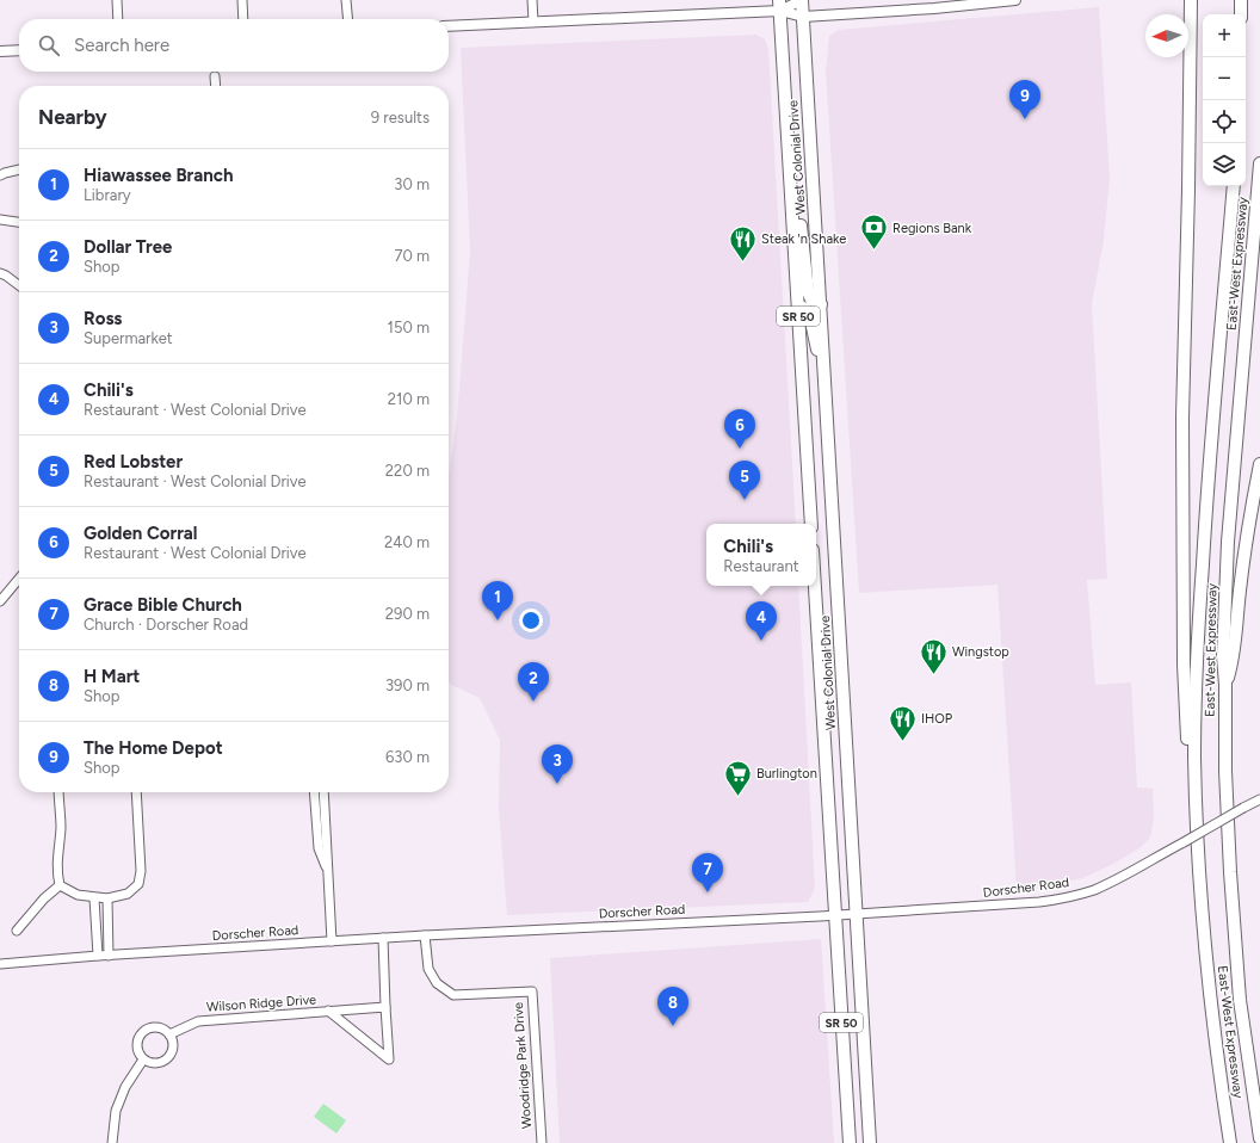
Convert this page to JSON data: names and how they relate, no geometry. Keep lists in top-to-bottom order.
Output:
{
  "streets": {
    "highway": ["West Colonial Drive", "East-West Expressway", "SR 50"],
    "street": ["Dorscher Road", "Wilson Ridge Drive", "Woodridge Park Drive"]
  },
  "crossings": [
    ["West Colonial Drive", "Dorscher Road"],
    ["Dorscher Road", "Wilson Ridge Drive"],
    ["Dorscher Road", "Woodridge Park Drive"]
  ],
  "places": {
    "bank": ["Regions Bank"],
    "restaurant": ["Steak 'n Shake", "Wingstop", "IHOP"],
    "supermarket": ["Burlington"]
  },
  "north": "left",
  "page": {
    "map_buttons": ["+", "−"],
    "search": "Search here",
    "pins": [
      "9",
      "6",
      "5",
      "1",
      "4",
      "2",
      "3",
      "7",
      "8"
    ],
    "heading": ["Nearby", "9 results"],
    "list": [
      {
        "mark": "1",
        "name": "Hiawassee Branch",
        "note": "Library",
        "value": "30 m"
      },
      {
        "mark": "2",
        "name": "Dollar Tree",
        "note": "Shop",
        "value": "70 m"
      },
      {
        "mark": "3",
        "name": "Ross",
        "note": "Supermarket",
        "value": "150 m"
      },
      {
        "mark": "4",
        "name": "Chili's",
        "note": "Restaurant · West Colonial Drive",
        "value": "210 m"
      },
      {
        "mark": "5",
        "name": "Red Lobster",
        "note": "Restaurant · West Colonial Drive",
        "value": "220 m"
      },
      {
        "mark": "6",
        "name": "Golden Corral",
        "note": "Restaurant · West Colonial Drive",
        "value": "240 m"
      },
      {
        "mark": "7",
        "name": "Grace Bible Church",
        "note": "Church · Dorscher Road",
        "value": "290 m"
      },
      {
        "mark": "8",
        "name": "H Mart",
        "note": "Shop",
        "value": "390 m"
      },
      {
        "mark": "9",
        "name": "The Home Depot",
        "note": "Shop",
        "value": "630 m"
      }
    ],
    "popup": ["Chili's", "Restaurant"]
  }
}
